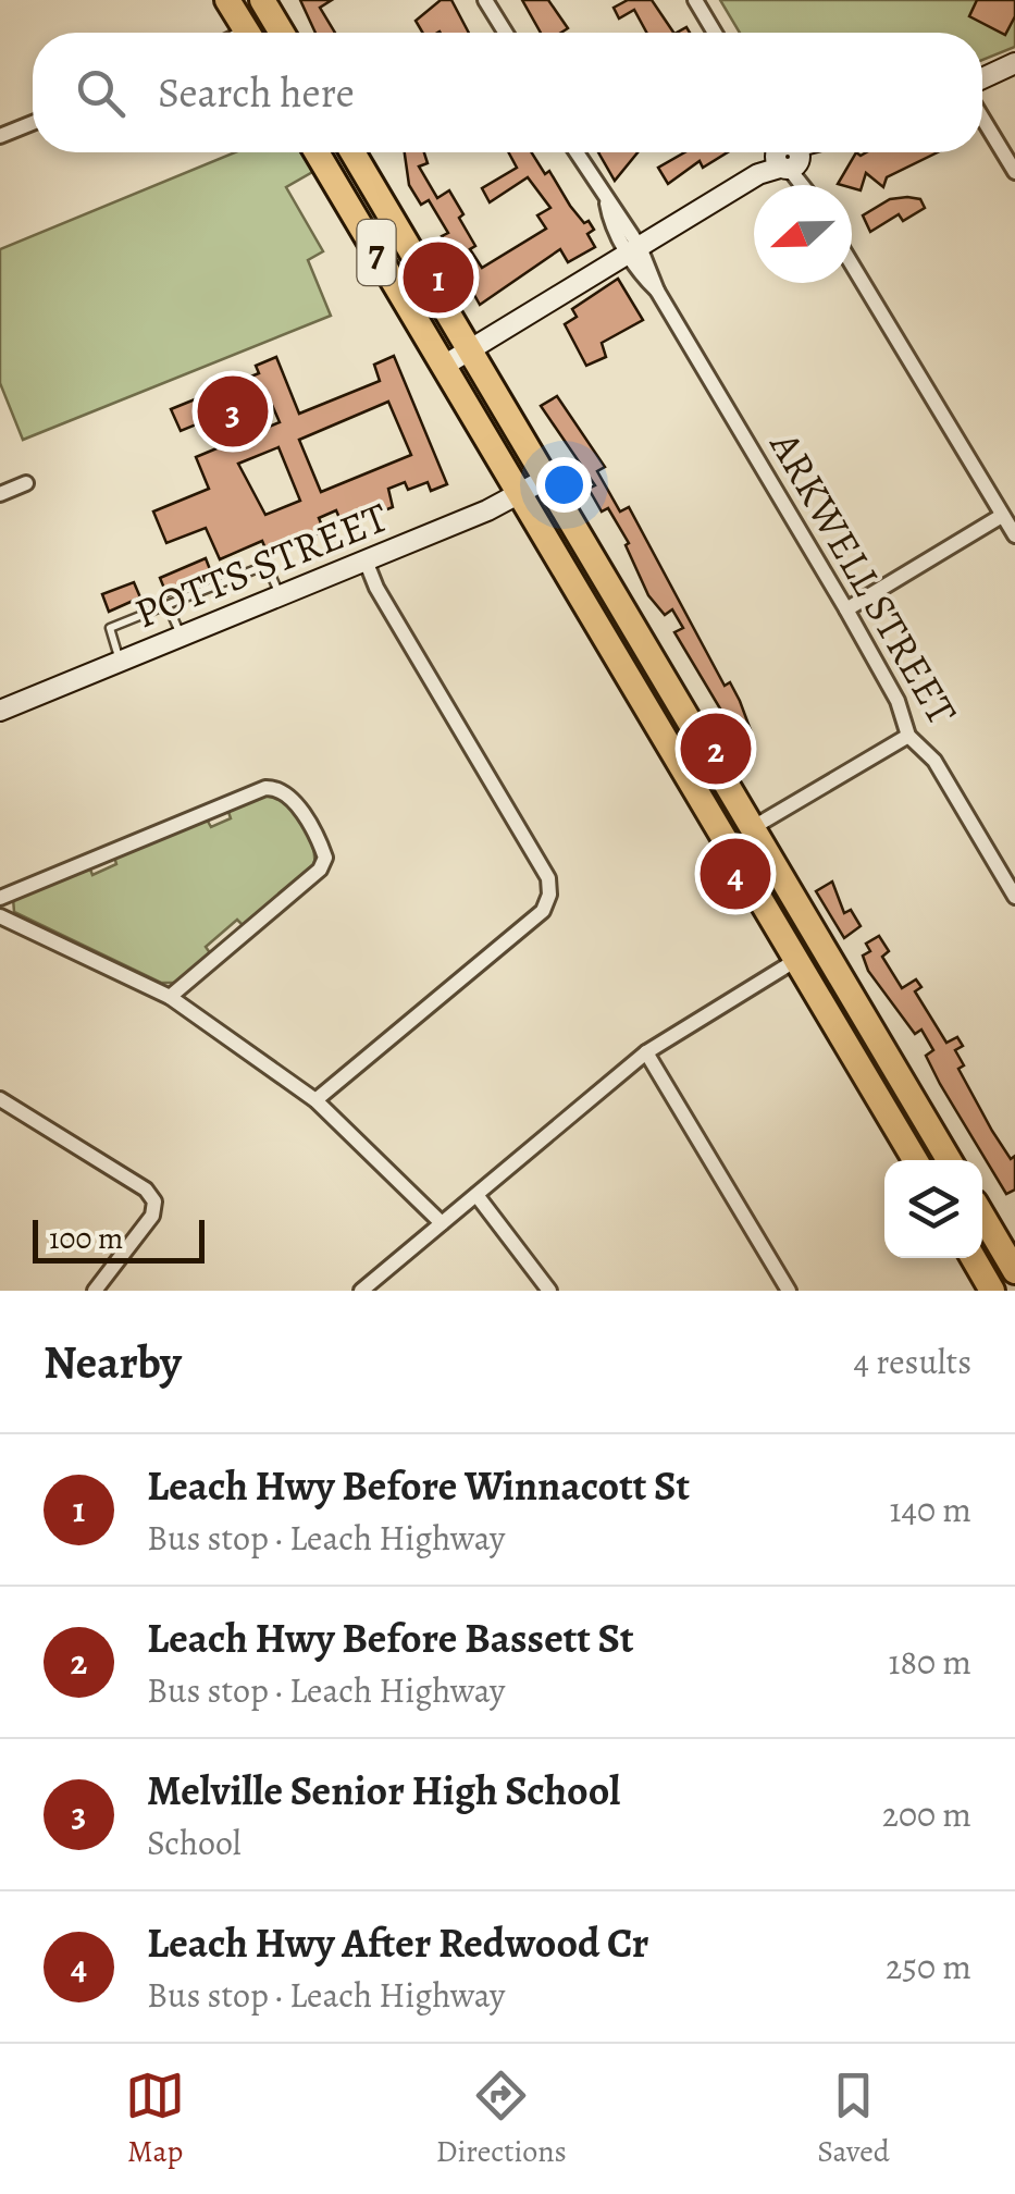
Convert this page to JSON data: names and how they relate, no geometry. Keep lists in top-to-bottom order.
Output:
{
  "streets": {
    "highway": ["7"],
    "street": ["POTTS STREET", "ARKWELL STREET"]
  },
  "crossings": [
    ["7", "POTTS STREET"]
  ],
  "scale_bar": "100 m",
  "north": "left",
  "page": {
    "search": "Search here",
    "pins": [
      "1",
      "3",
      "2",
      "4"
    ],
    "scale": "100 m",
    "heading": ["Nearby", "4 results"],
    "list": [
      {
        "mark": "1",
        "name": "Leach Hwy Before Winnacott St",
        "note": "Bus stop · Leach Highway",
        "value": "140 m"
      },
      {
        "mark": "2",
        "name": "Leach Hwy Before Bassett St",
        "note": "Bus stop · Leach Highway",
        "value": "180 m"
      },
      {
        "mark": "3",
        "name": "Melville Senior High School",
        "note": "School",
        "value": "200 m"
      },
      {
        "mark": "4",
        "name": "Leach Hwy After Redwood Cr",
        "note": "Bus stop · Leach Highway",
        "value": "250 m"
      }
    ],
    "nav": ["Map", "Directions", "Saved"]
  }
}
